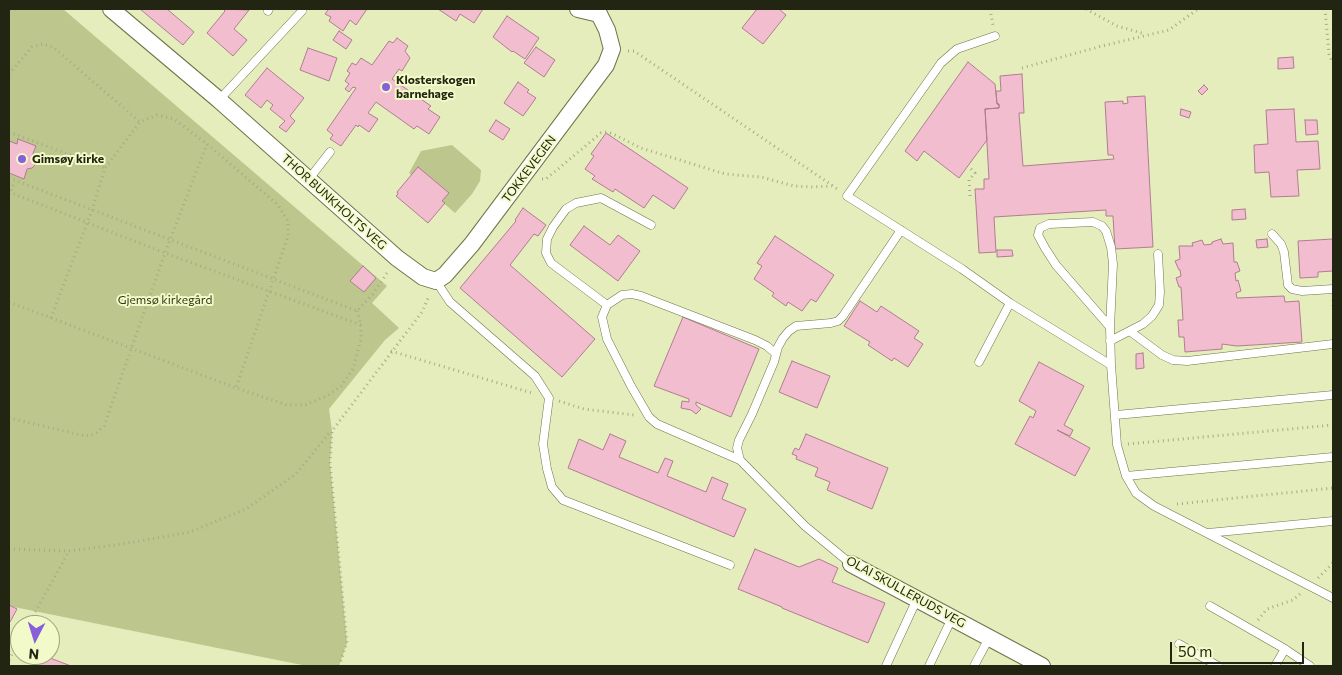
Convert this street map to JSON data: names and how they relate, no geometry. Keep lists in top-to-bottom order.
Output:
{
  "streets": {
    "street": ["TOKKEVEGEN", "THOR BUNKHOLTS VEG", "OLAI SKULLERUDS VEG"]
  },
  "crossings": [
    ["TOKKEVEGEN", "THOR BUNKHOLTS VEG"]
  ],
  "parks": ["Gjemsø kirkegård"],
  "places": ["Klosterskogen barnehage", "Gimsøy kirke"],
  "scale_bar": "50 m",
  "north": "bottom"
}
